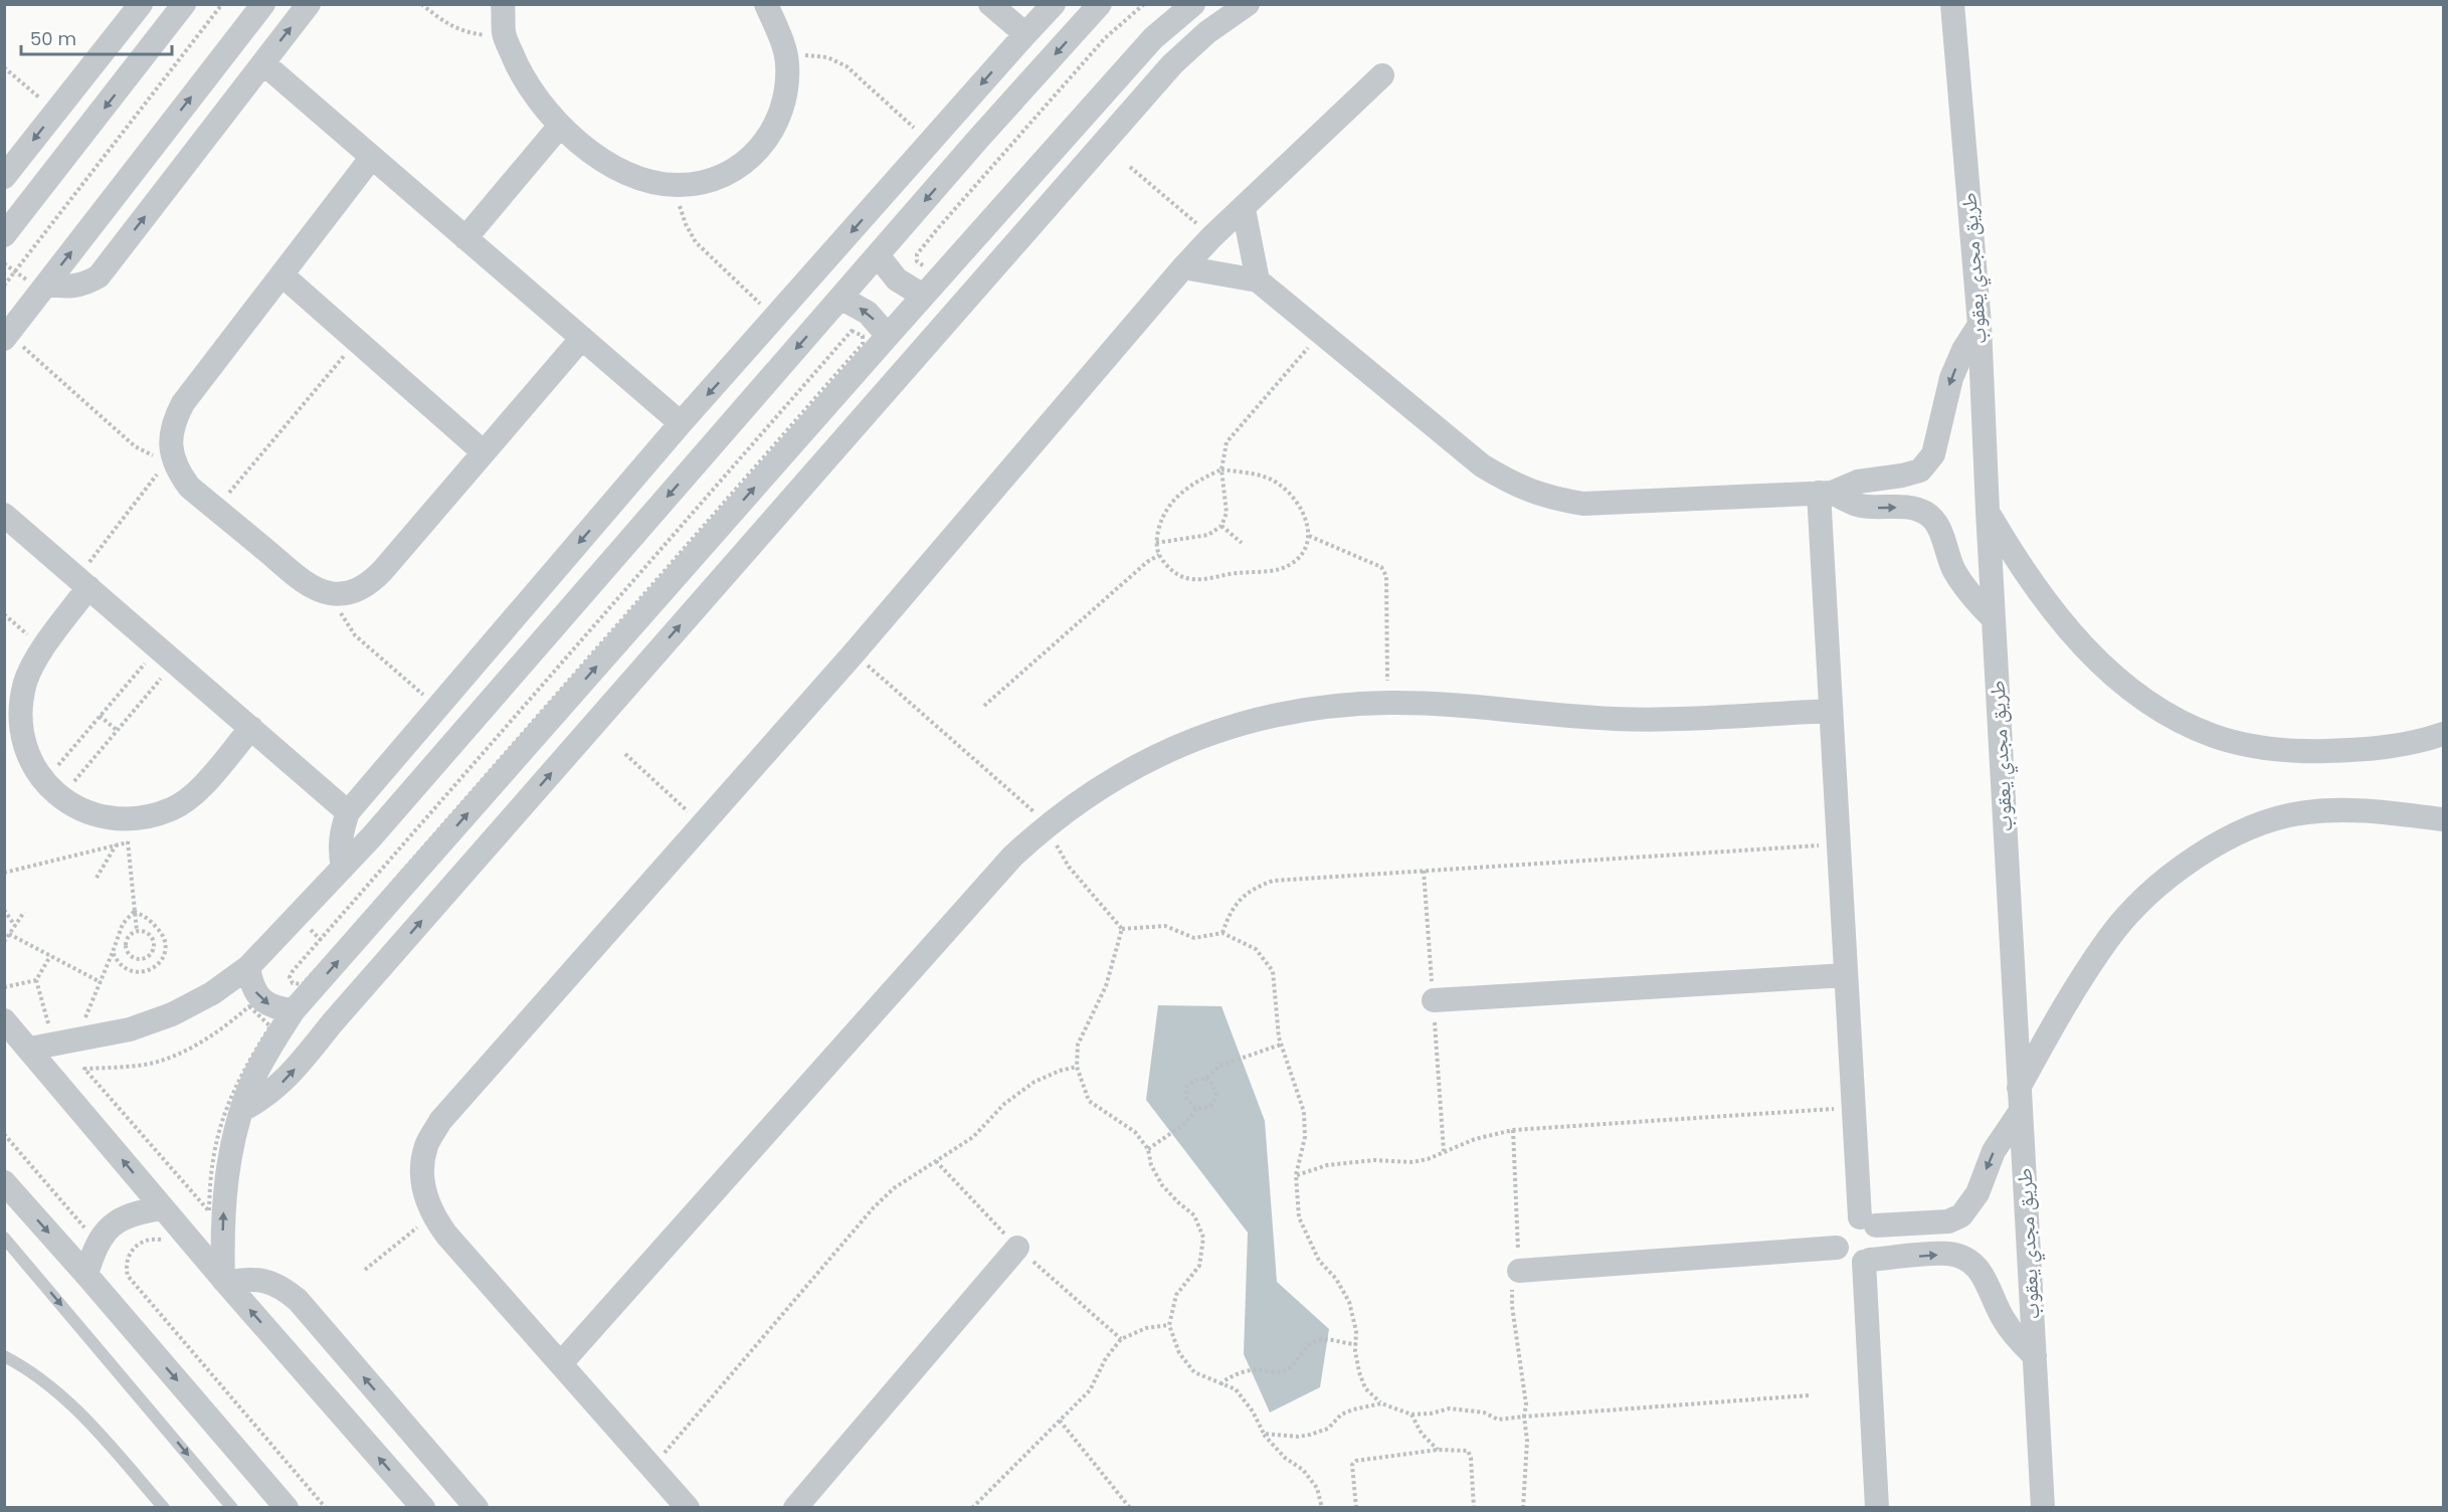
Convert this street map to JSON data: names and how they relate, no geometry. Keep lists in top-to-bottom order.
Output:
{
  "streets": {
    "street": ["طريق مجدي يعقوب"]
  },
  "scale_bar": "50 m"
}
